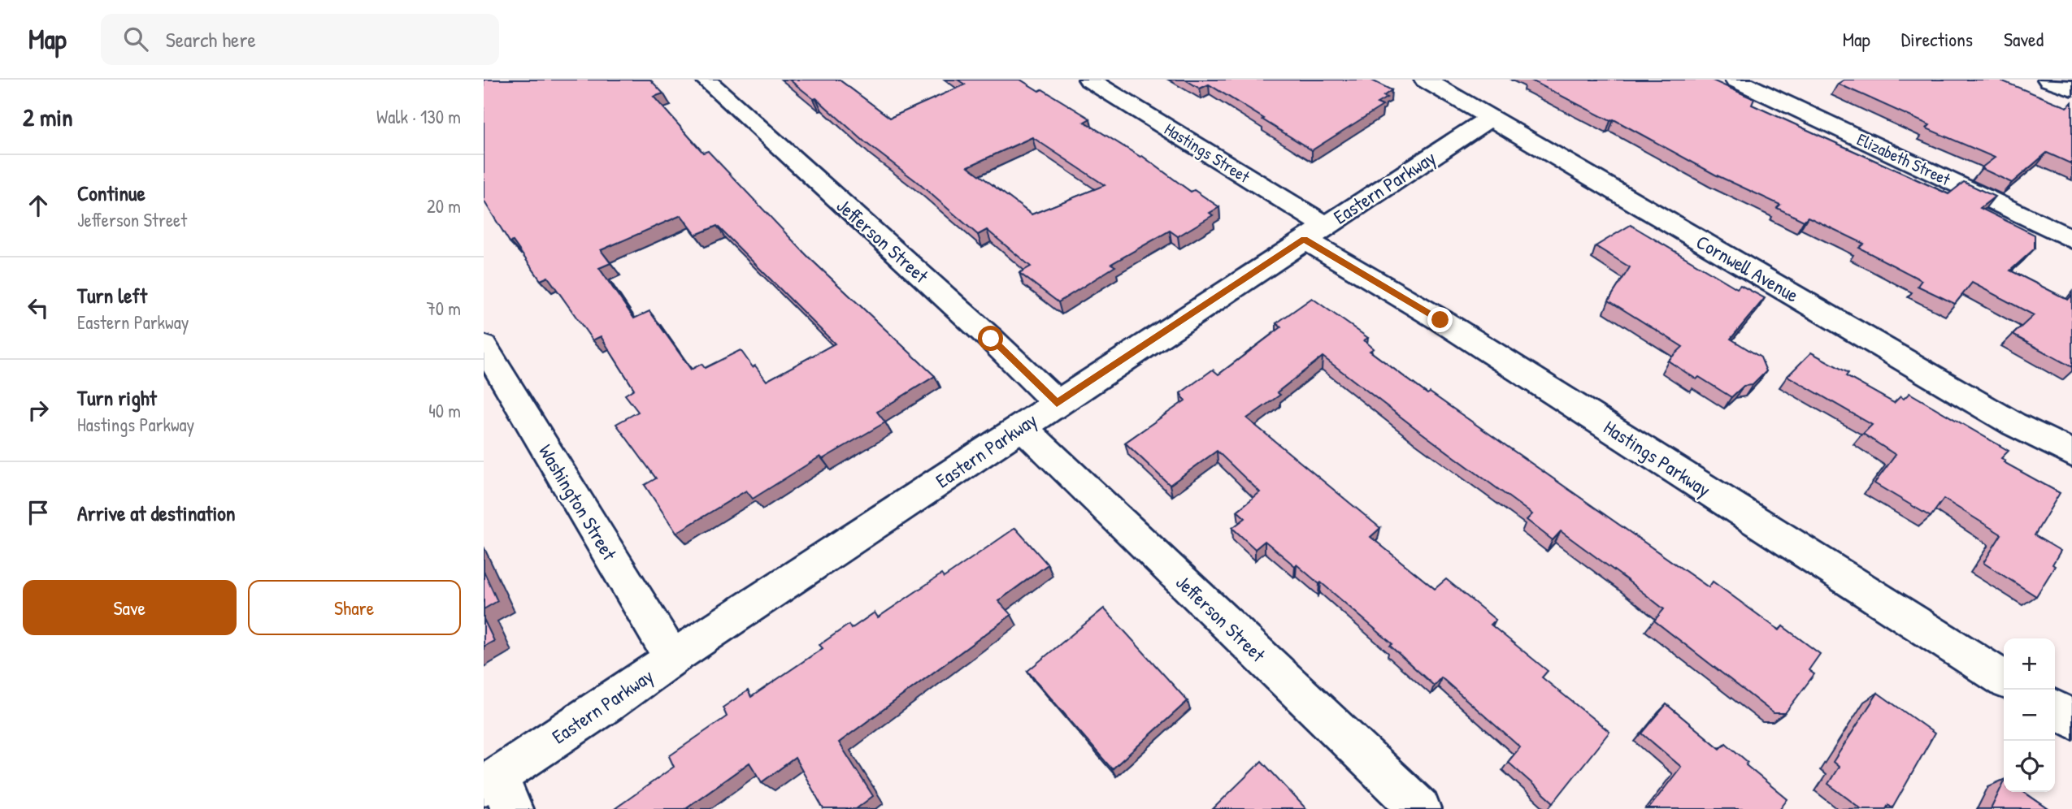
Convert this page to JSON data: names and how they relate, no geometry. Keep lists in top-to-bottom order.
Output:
{
  "streets": {
    "street": [
      "Hastings Street",
      "Elizabeth Street",
      "Eastern Parkway",
      "Jefferson Street",
      "Cornwell Avenue",
      "Hastings Parkway",
      "Washington Street"
    ]
  },
  "crossings": [
    ["Hastings Street", "Eastern Parkway"],
    ["Hastings Street", "Hastings Parkway"],
    ["Eastern Parkway", "Jefferson Street"],
    ["Eastern Parkway", "Cornwell Avenue"],
    ["Eastern Parkway", "Hastings Parkway"],
    ["Eastern Parkway", "Washington Street"]
  ],
  "page": {
    "header": "Map",
    "search": "Search here",
    "nav": ["Map", "Directions", "Saved"],
    "heading": ["2 min", "Walk · 130 m"],
    "list": [
      ["Continue", "Jefferson Street", "20 m"],
      ["Turn left", "Eastern Parkway", "70 m"],
      ["Turn right", "Hastings Parkway", "40 m"],
      "Arrive at destination"
    ],
    "buttons": ["Save", "Share"],
    "map_buttons": ["+", "−"]
  }
}
